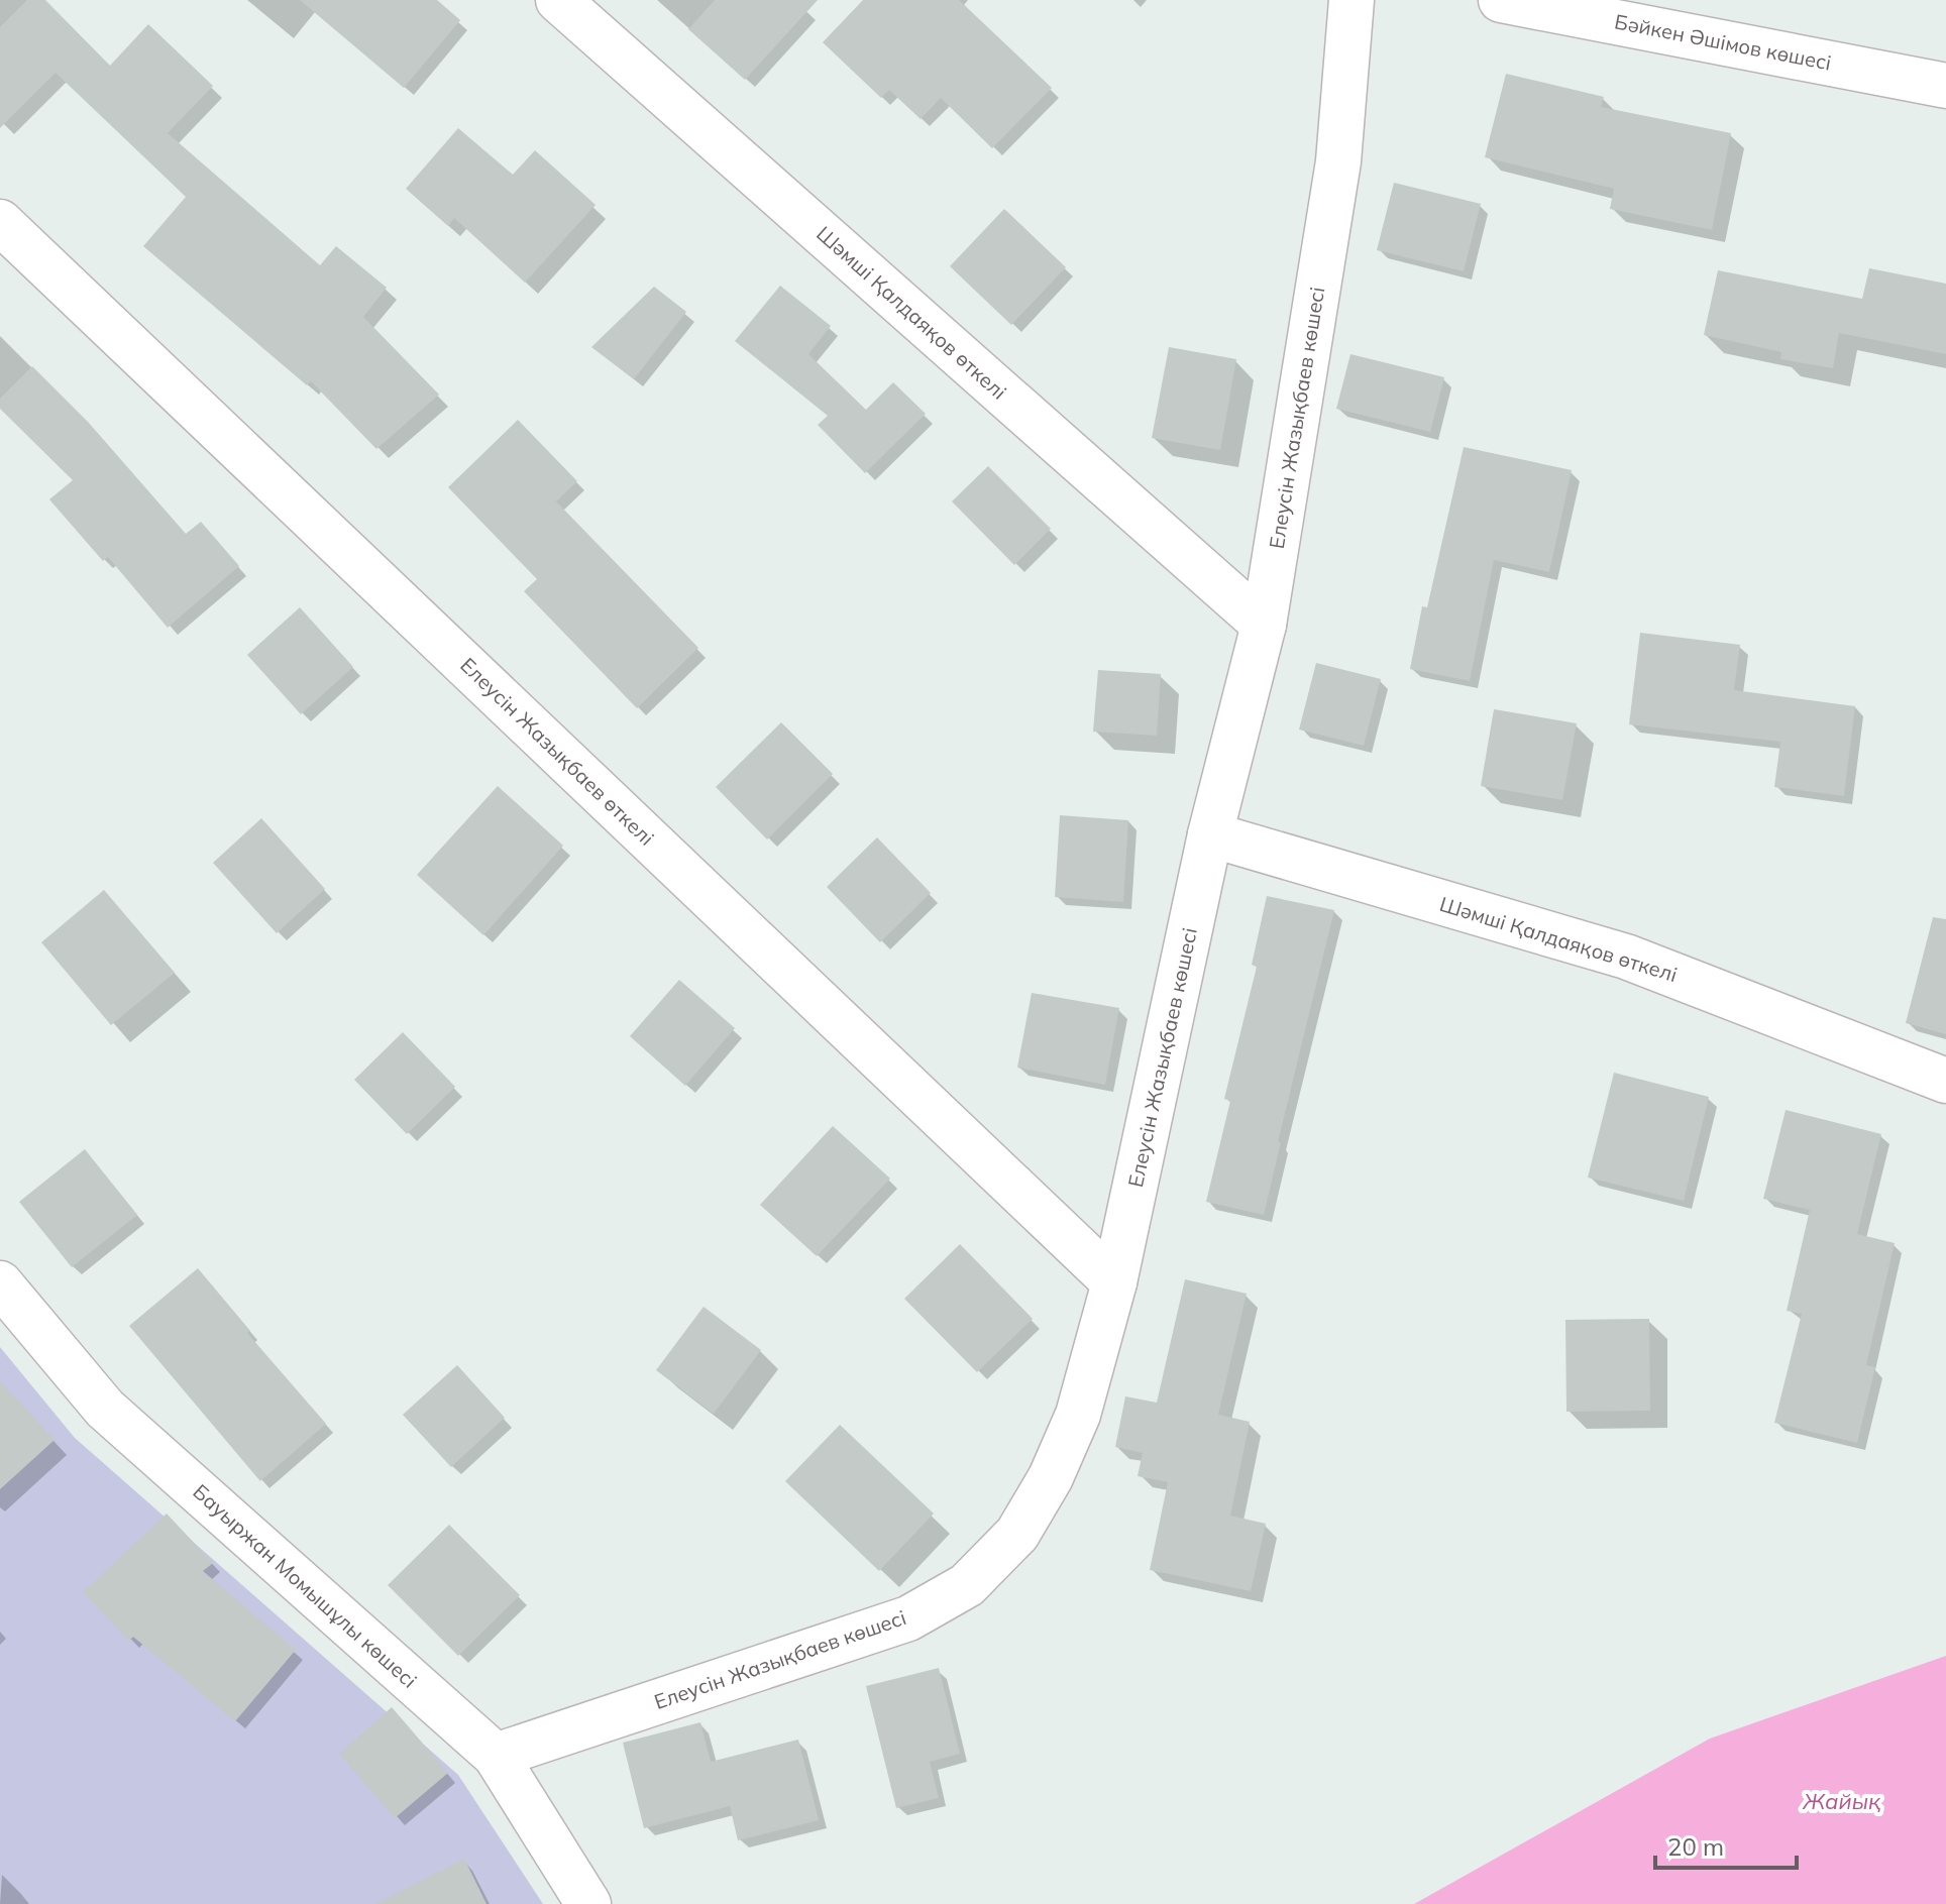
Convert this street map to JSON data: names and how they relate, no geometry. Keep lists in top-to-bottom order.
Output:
{
  "streets": {
    "street": [
      "Бәйкен Әшімов көшесі",
      "Шәмші Қалдаяқов өткелі",
      "Елеусін Жазықбаев көшесі",
      "Елеусін Жазықбаев өткелі",
      "Бауыржан Момышұлы көшесі"
    ]
  },
  "crossings": [
    ["Шәмші Қалдаяқов өткелі", "Елеусін Жазықбаев көшесі"],
    ["Елеусін Жазықбаев көшесі", "Елеусін Жазықбаев өткелі"],
    ["Елеусін Жазықбаев көшесі", "Бауыржан Момышұлы көшесі"]
  ],
  "water": ["Жайық"],
  "scale_bar": "20 m"
}
